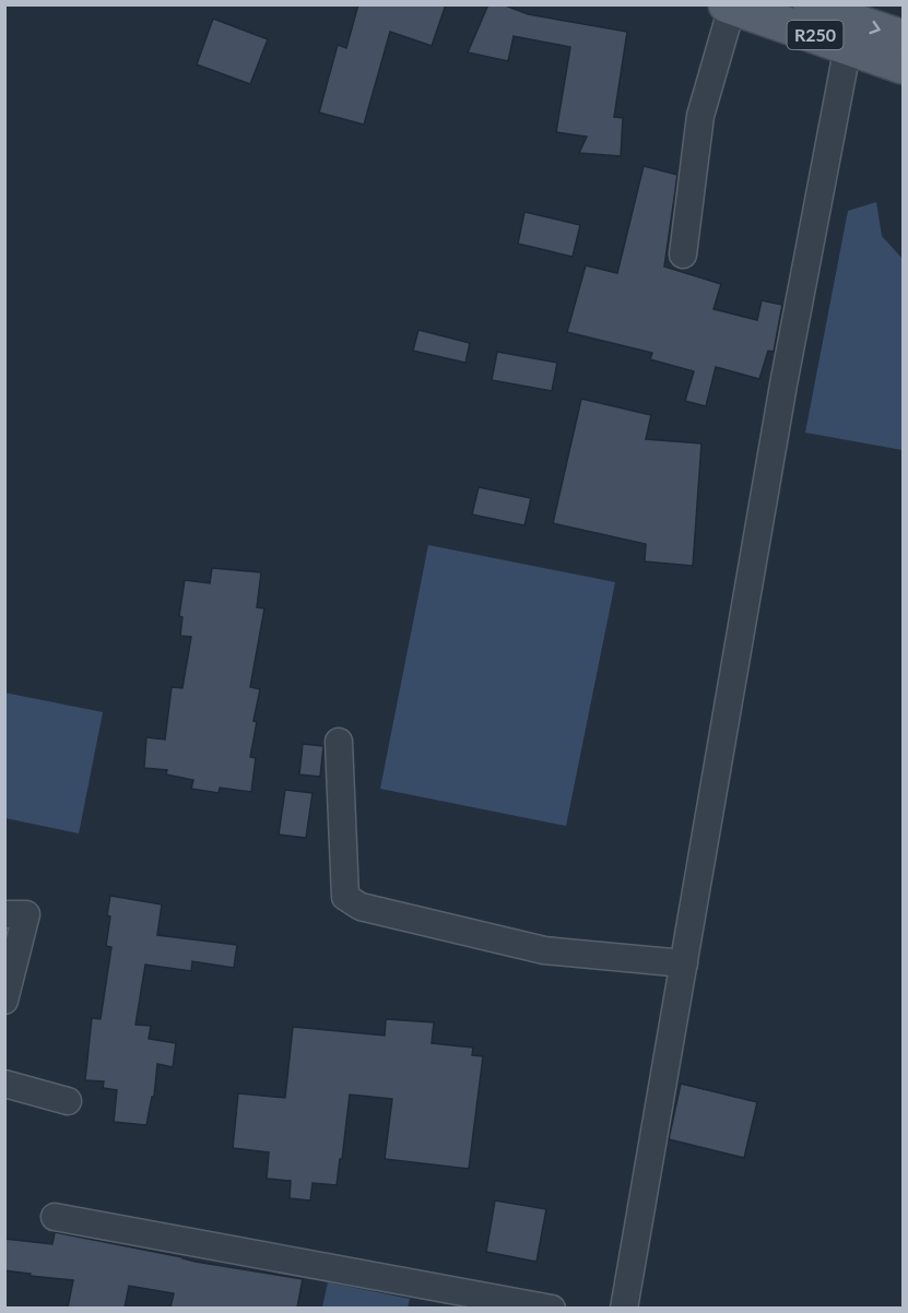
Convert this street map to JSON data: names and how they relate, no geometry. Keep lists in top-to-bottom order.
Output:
{
  "streets": {
    "main road": ["R250"]
  }
}
